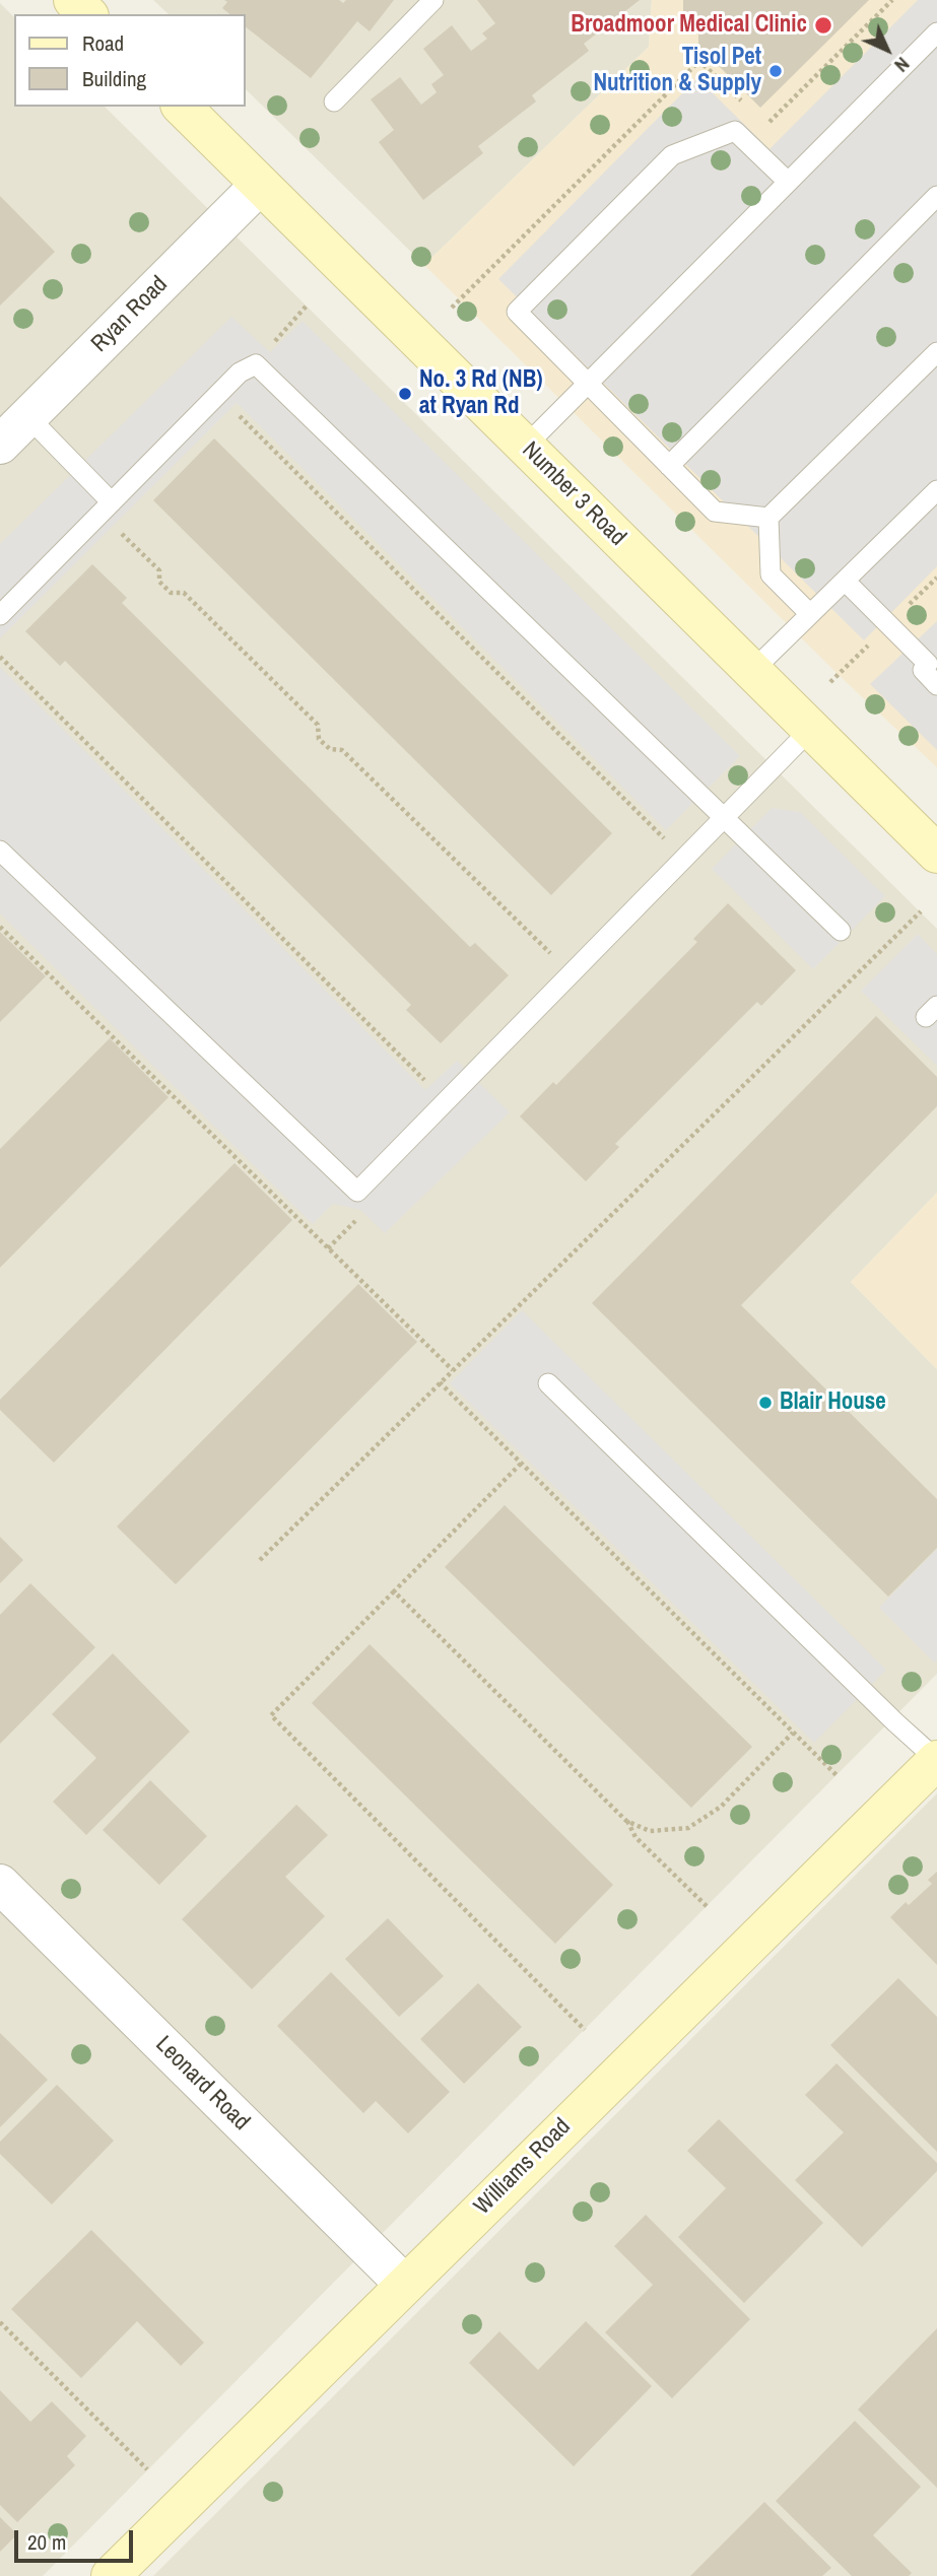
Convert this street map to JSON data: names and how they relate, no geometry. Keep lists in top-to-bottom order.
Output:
{
  "streets": {
    "street": [
      "Ryan Road",
      "Number 3 Road",
      "Leonard Road",
      "Williams Road"
    ]
  },
  "crossings": [
    ["Ryan Road", "Number 3 Road"],
    ["Leonard Road", "Williams Road"]
  ],
  "places": [
    "Broadmoor Medical Clinic",
    "Tisol Pet Nutrition & Supply",
    "No. 3 Rd (NB) at Ryan Rd",
    "Blair House"
  ],
  "legend": ["Road", "Building"],
  "scale_bar": "20 m",
  "north": "bottom right"
}
